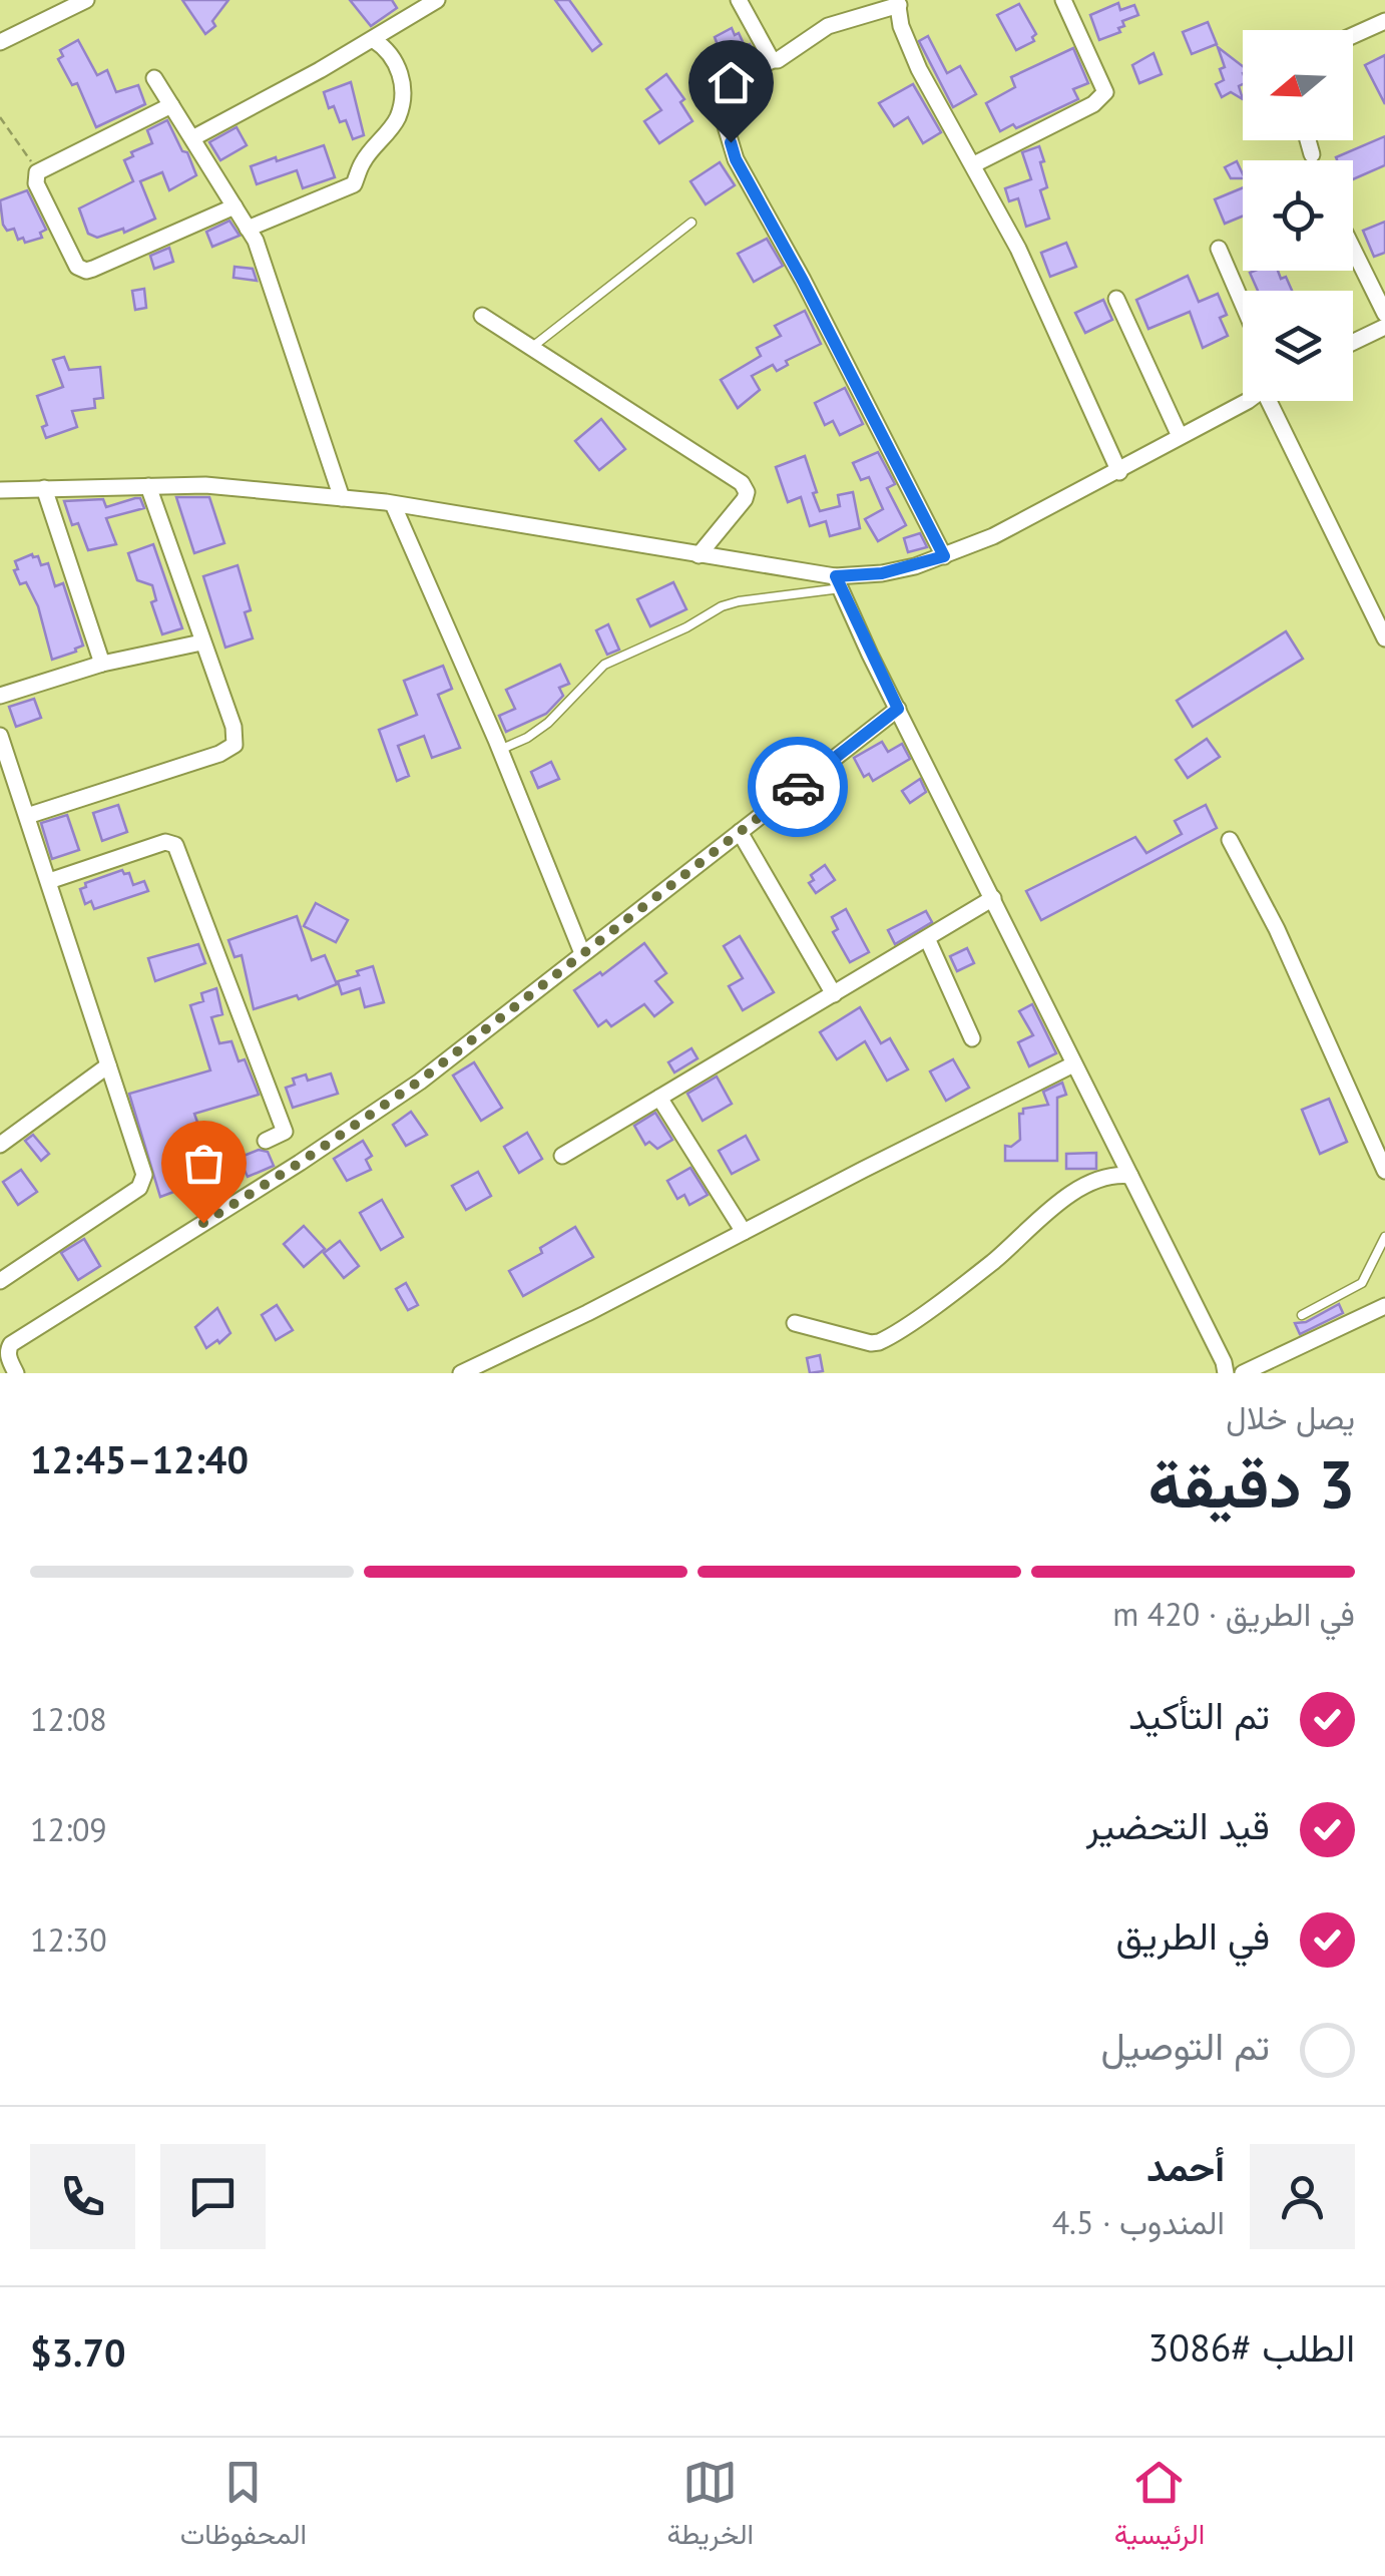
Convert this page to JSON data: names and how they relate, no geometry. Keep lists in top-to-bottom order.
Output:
{
  "north": "left",
  "page": {
    "heading": ["3 دقيقة", "يصل خلال", "12:40–12:45"],
    "panel": [
      "أحمد",
      "المندوب · 4.5",
      "الطلب #3086",
      "$3.70"
    ],
    "bar": "في الطريق · 420 m",
    "list": [
      ["تم التأكيد", "12:08"],
      ["قيد التحضير", "12:09"],
      ["في الطريق", "12:30"],
      "تم التوصيل"
    ],
    "tabs": ["الرئيسية", "الخريطة", "المحفوظات"]
  }
}
